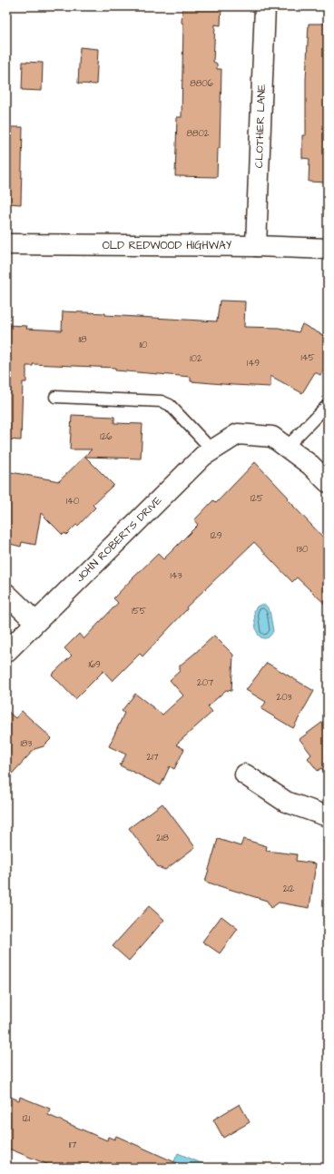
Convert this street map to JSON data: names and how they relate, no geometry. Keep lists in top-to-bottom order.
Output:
{
  "streets": {
    "street": ["CLOTHIER LANE", "OLD REDWOOD HIGHWAY", "JOHN ROBERTS DRIVE"]
  },
  "crossings": [
    ["CLOTHIER LANE", "OLD REDWOOD HIGHWAY"]
  ],
  "house_numbers": [
    "8806",
    "8802",
    "118",
    "110",
    "145",
    "102",
    "149",
    "126",
    "125",
    "140",
    "129",
    "130",
    "143",
    "155",
    "169",
    "207",
    "203",
    "183",
    "217",
    "218",
    "212",
    "121",
    "117"
  ]
}
